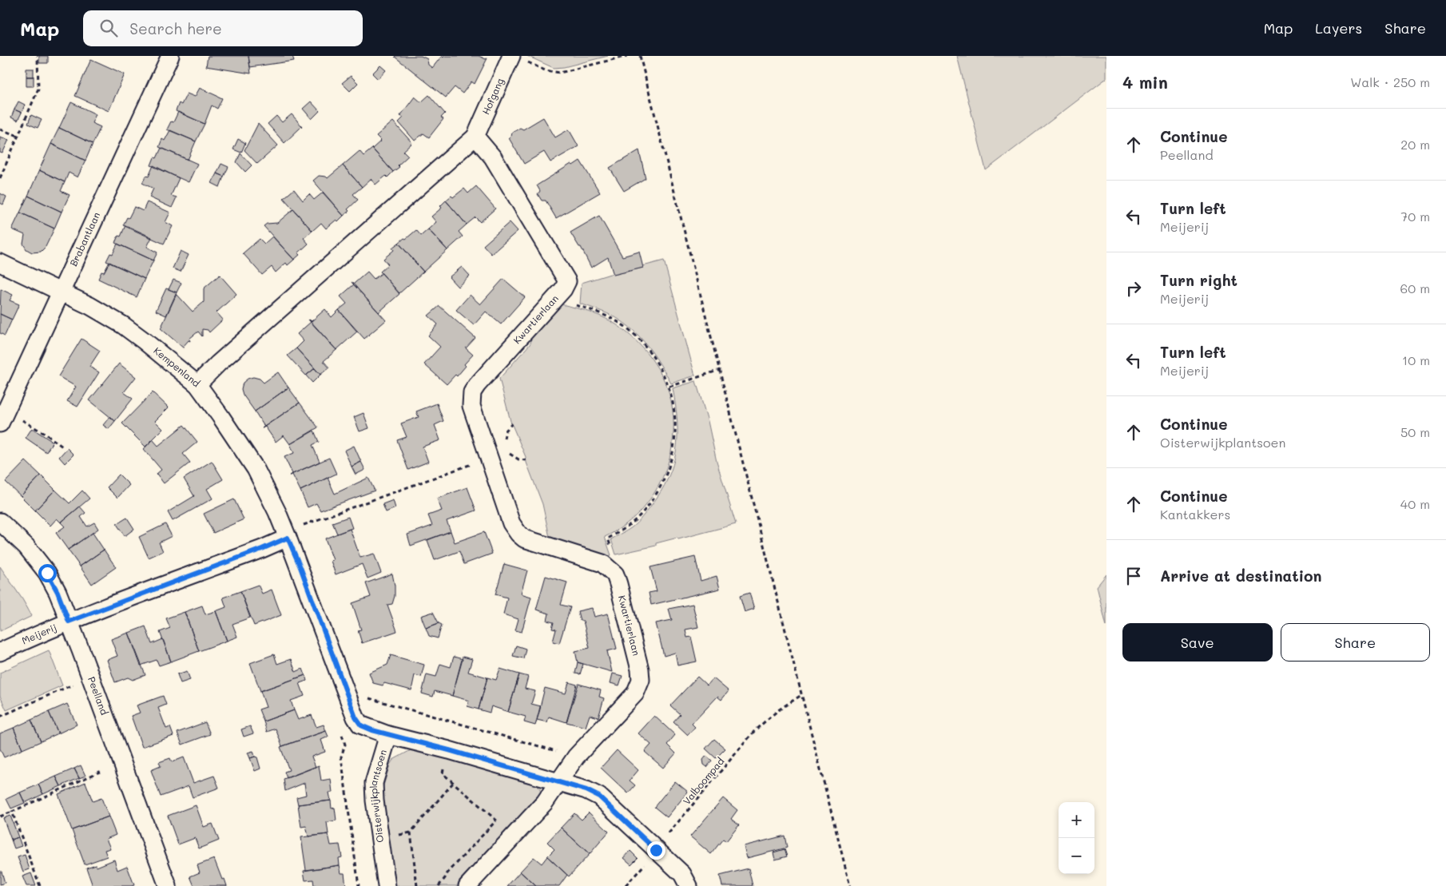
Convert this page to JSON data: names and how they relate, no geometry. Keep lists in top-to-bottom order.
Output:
{
  "streets": {
    "street": [
      "Hofgang",
      "Brabantlaan",
      "Kwartierlaan",
      "Kempenland",
      "Meijerij",
      "Peelland",
      "Oisterwijkplantsoen"
    ],
    "path": ["Valboompad"]
  },
  "crossings": [
    ["Hofgang", "Kwartierlaan"],
    ["Brabantlaan", "Kempenland"],
    ["Kwartierlaan", "Oisterwijkplantsoen"],
    ["Kempenland", "Meijerij"],
    ["Meijerij", "Peelland"],
    ["Valboompad", "Oisterwijkplantsoen"]
  ],
  "page": {
    "header": "Map",
    "search": "Search here",
    "nav": ["Map", "Layers", "Share"],
    "heading": ["4 min", "Walk · 250 m"],
    "list": [
      ["Continue", "Peelland", "20 m"],
      ["Turn left", "Meijerij", "70 m"],
      ["Turn right", "Meijerij", "60 m"],
      ["Turn left", "Meijerij", "10 m"],
      ["Continue", "Oisterwijkplantsoen", "50 m"],
      ["Continue", "Kantakkers", "40 m"],
      "Arrive at destination"
    ],
    "buttons": ["Save", "Share"],
    "map_buttons": ["+", "−"]
  }
}
